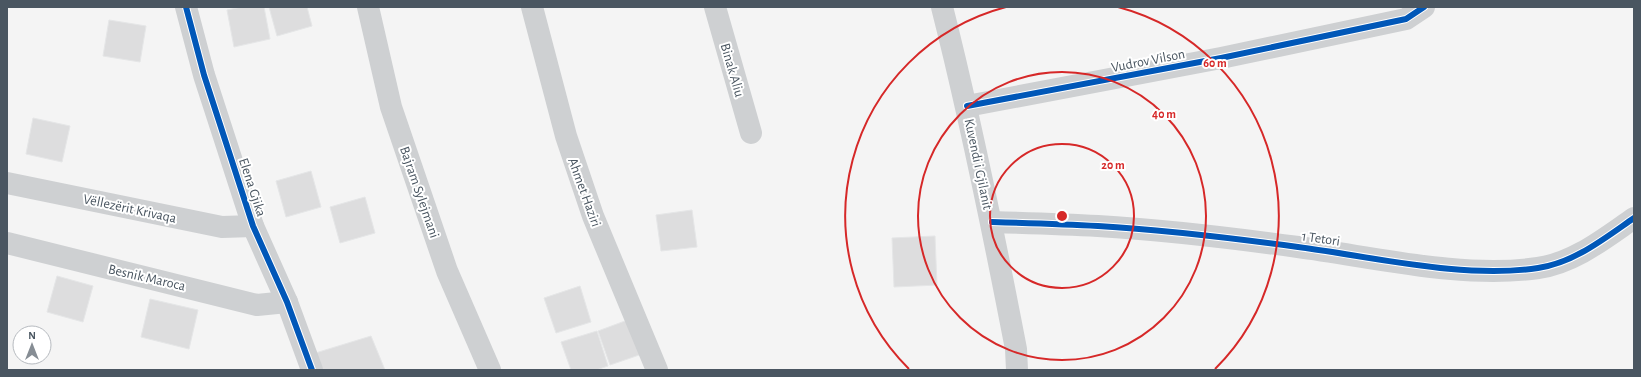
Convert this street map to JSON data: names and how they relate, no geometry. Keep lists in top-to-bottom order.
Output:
{
  "streets": {
    "street": [
      "Vudrov Vilson",
      "Binak Aliu",
      "Kuvendi i Gjilanit",
      "Elena Gjika",
      "Bajram Sylejmani",
      "Ahmet Haziri",
      "Vëllezërit Krivaqa",
      "1 Tetori",
      "Besnik Maroca"
    ]
  },
  "crossings": [
    ["Vudrov Vilson", "Kuvendi i Gjilanit"],
    ["Kuvendi i Gjilanit", "1 Tetori"],
    ["Elena Gjika", "Vëllezërit Krivaqa"],
    ["Elena Gjika", "Besnik Maroca"]
  ],
  "north": "top",
  "rings": ["60 m", "40 m", "20 m"]
}
